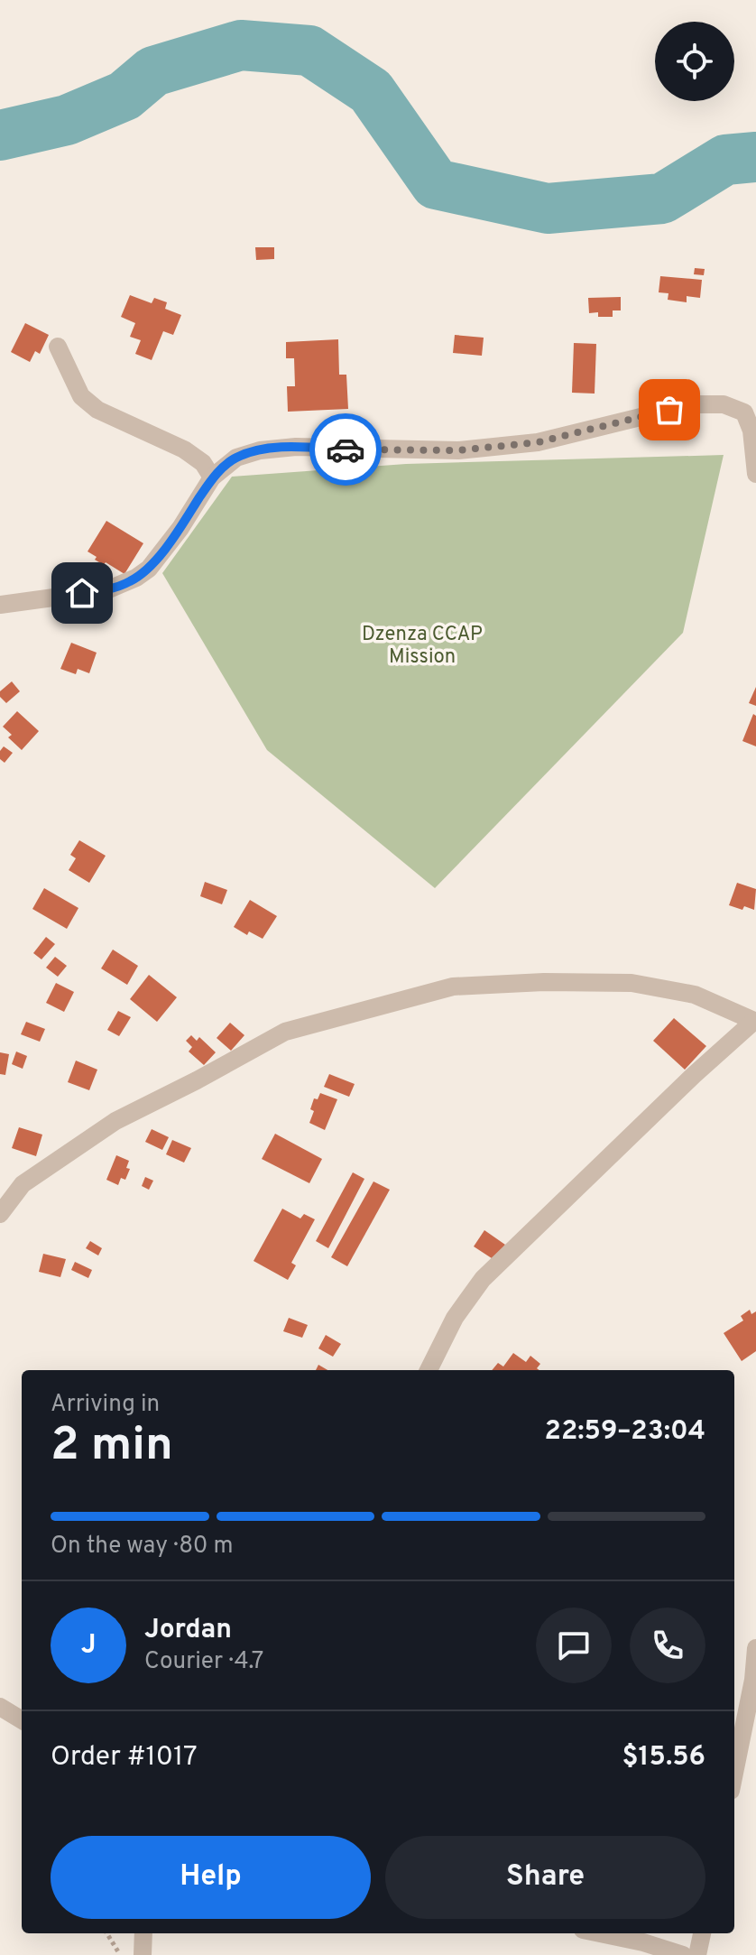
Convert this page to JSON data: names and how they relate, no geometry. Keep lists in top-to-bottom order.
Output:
{
  "parks": ["Dzenza CCAP Mission"],
  "page": {
    "heading": ["2 min", "Arriving in", "22:59–23:04"],
    "panel": [
      "Jordan",
      "Courier · 4.7",
      "Order #1017",
      "$15.56"
    ],
    "bar": "On the way · 80 m",
    "round": "J",
    "buttons": ["Help", "Share"]
  }
}
